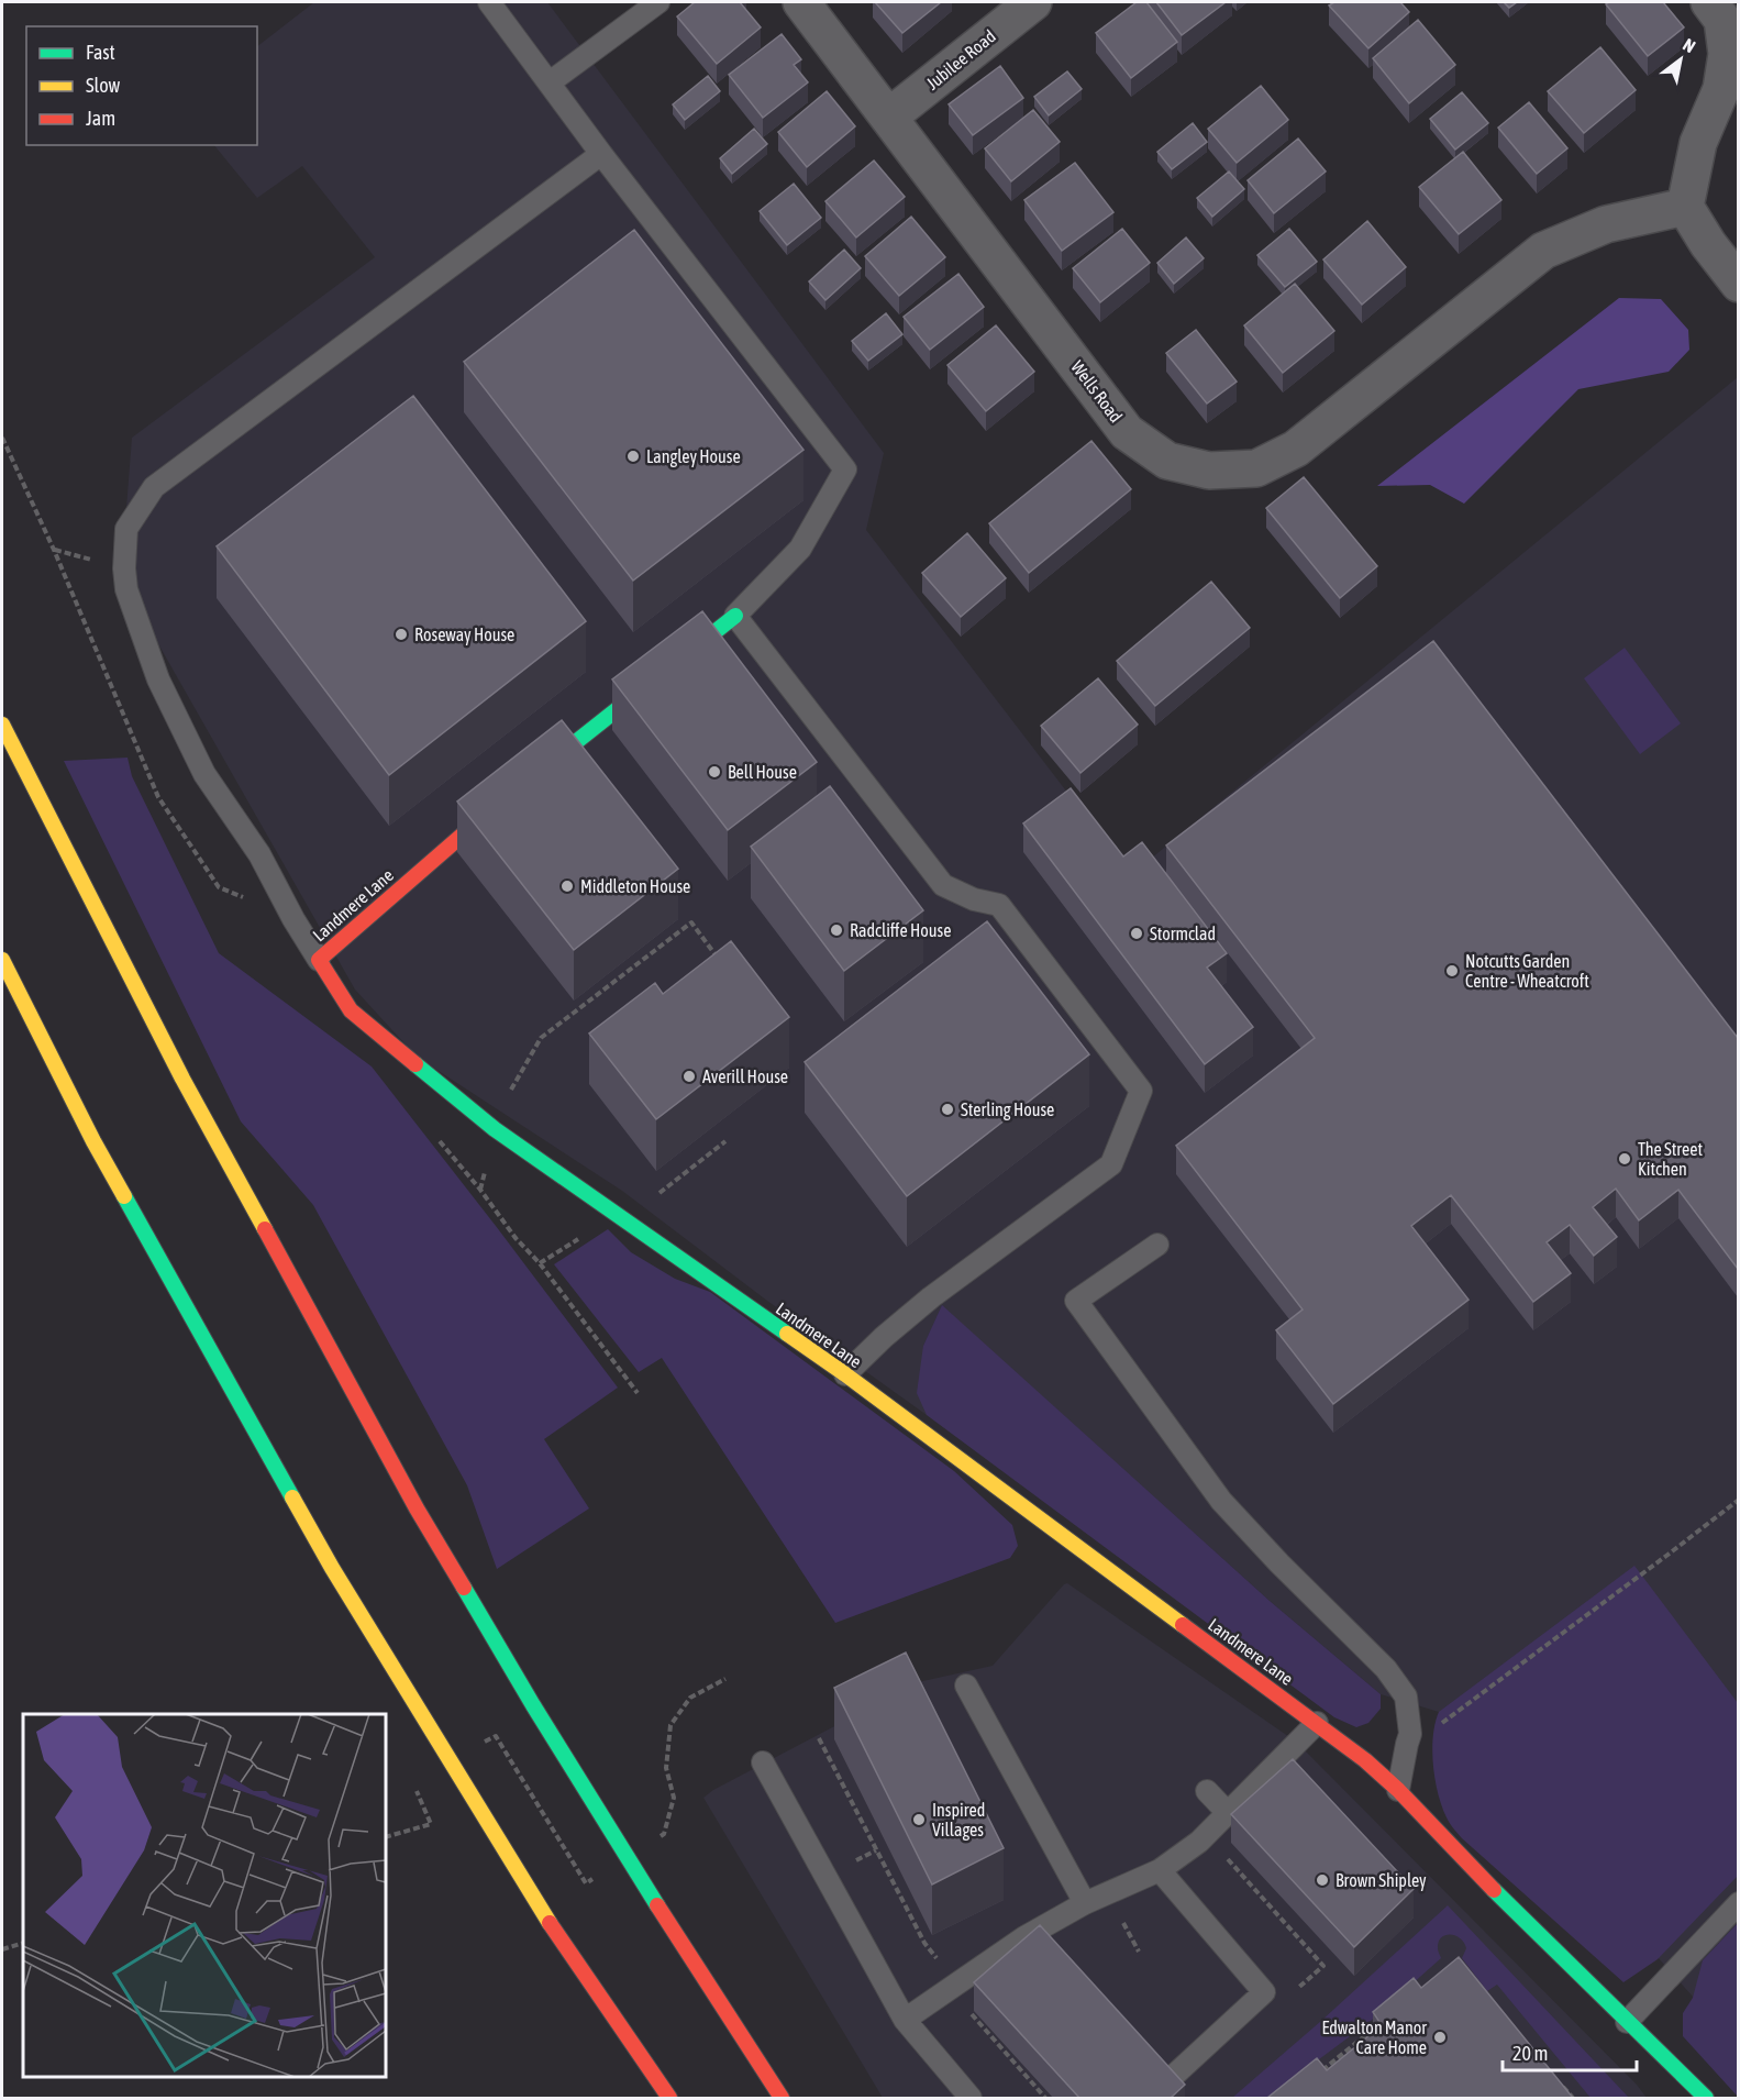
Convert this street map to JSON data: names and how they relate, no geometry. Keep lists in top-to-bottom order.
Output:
{
  "streets": {
    "main road": ["Landmere Lane"],
    "street": ["Jubilee Road", "Wells Road"]
  },
  "crossings": [
    ["Jubilee Road", "Wells Road"]
  ],
  "places": [
    "Langley House",
    "Roseway House",
    "Bell House",
    "Middleton House",
    "Radcliffe House",
    "Stormclad",
    "Notcutts Garden Centre - Wheatcroft",
    "Averill House",
    "Sterling House",
    "The Street Kitchen",
    "Inspired Villages",
    "Brown Shipley",
    "Edwalton Manor Care Home"
  ],
  "legend": ["Fast", "Slow", "Jam"],
  "scale_bar": "20 m",
  "north": "top right"
}
